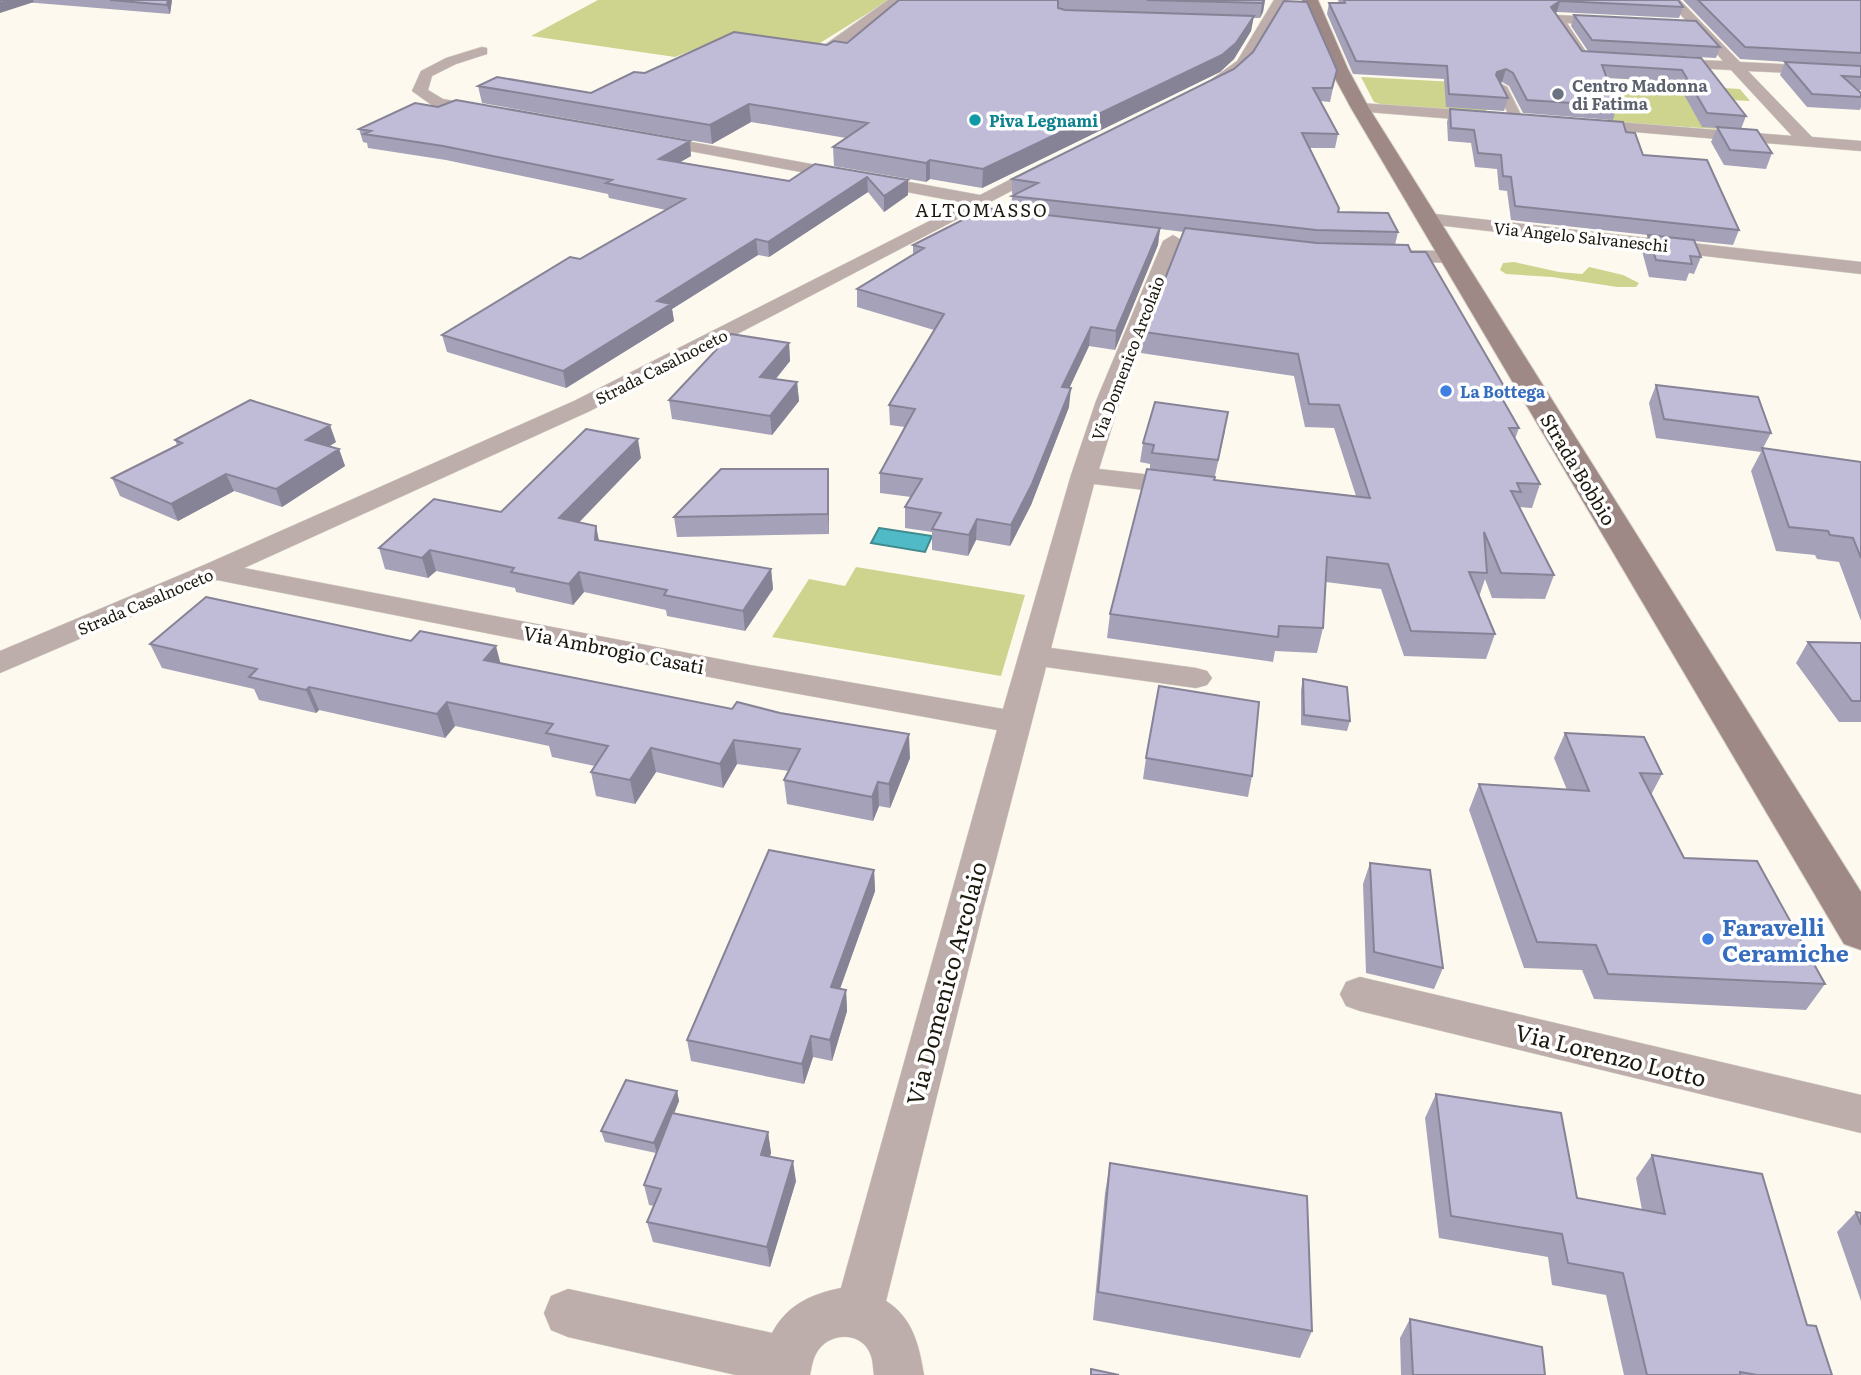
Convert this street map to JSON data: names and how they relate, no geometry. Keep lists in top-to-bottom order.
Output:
{
  "streets": {
    "main road": ["Strada Bobbio"],
    "street": [
      "Via Angelo Salvaneschi",
      "Via Domenico Arcolaio",
      "Strada Casalnoceto",
      "Via Ambrogio Casati",
      "Via Lorenzo Lotto"
    ]
  },
  "crossings": [
    ["Via Angelo Salvaneschi", "Strada Bobbio"],
    ["Via Domenico Arcolaio", "Via Ambrogio Casati"],
    ["Strada Casalnoceto", "Via Ambrogio Casati"]
  ],
  "districts": ["ALTOMASSO"],
  "places": [
    "Centro Madonna di Fatima",
    "Piva Legnami",
    "La Bottega",
    "Faravelli Ceramiche"
  ]
}
